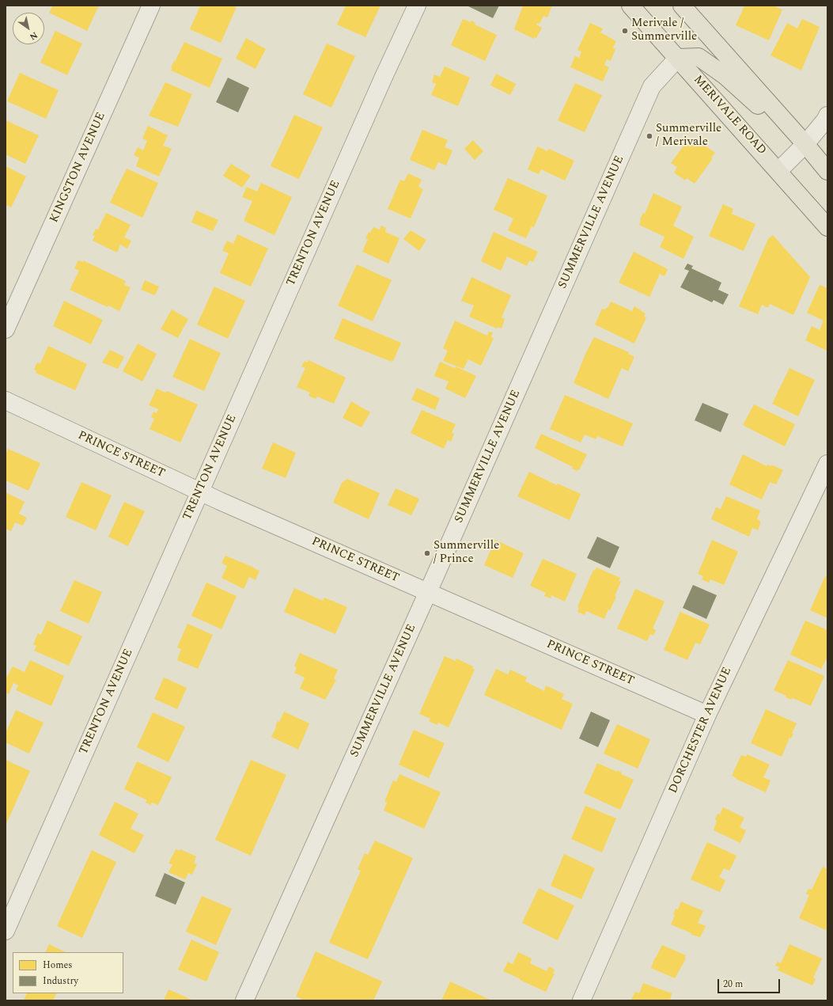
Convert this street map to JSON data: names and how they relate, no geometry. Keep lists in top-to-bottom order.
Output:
{
  "streets": {
    "main road": ["MERIVALE ROAD"],
    "street": [
      "KINGSTON AVENUE",
      "SUMMERVILLE AVENUE",
      "TRENTON AVENUE",
      "PRINCE STREET",
      "DORCHESTER AVENUE"
    ]
  },
  "crossings": [
    ["MERIVALE ROAD", "SUMMERVILLE AVENUE"],
    ["SUMMERVILLE AVENUE", "PRINCE STREET"],
    ["TRENTON AVENUE", "PRINCE STREET"],
    ["PRINCE STREET", "DORCHESTER AVENUE"]
  ],
  "places": ["Merivale / Summerville", "Summerville / Merivale", "Summerville / Prince"],
  "legend": ["Homes", "Industry"],
  "scale_bar": "20 m",
  "north": "bottom right"
}
